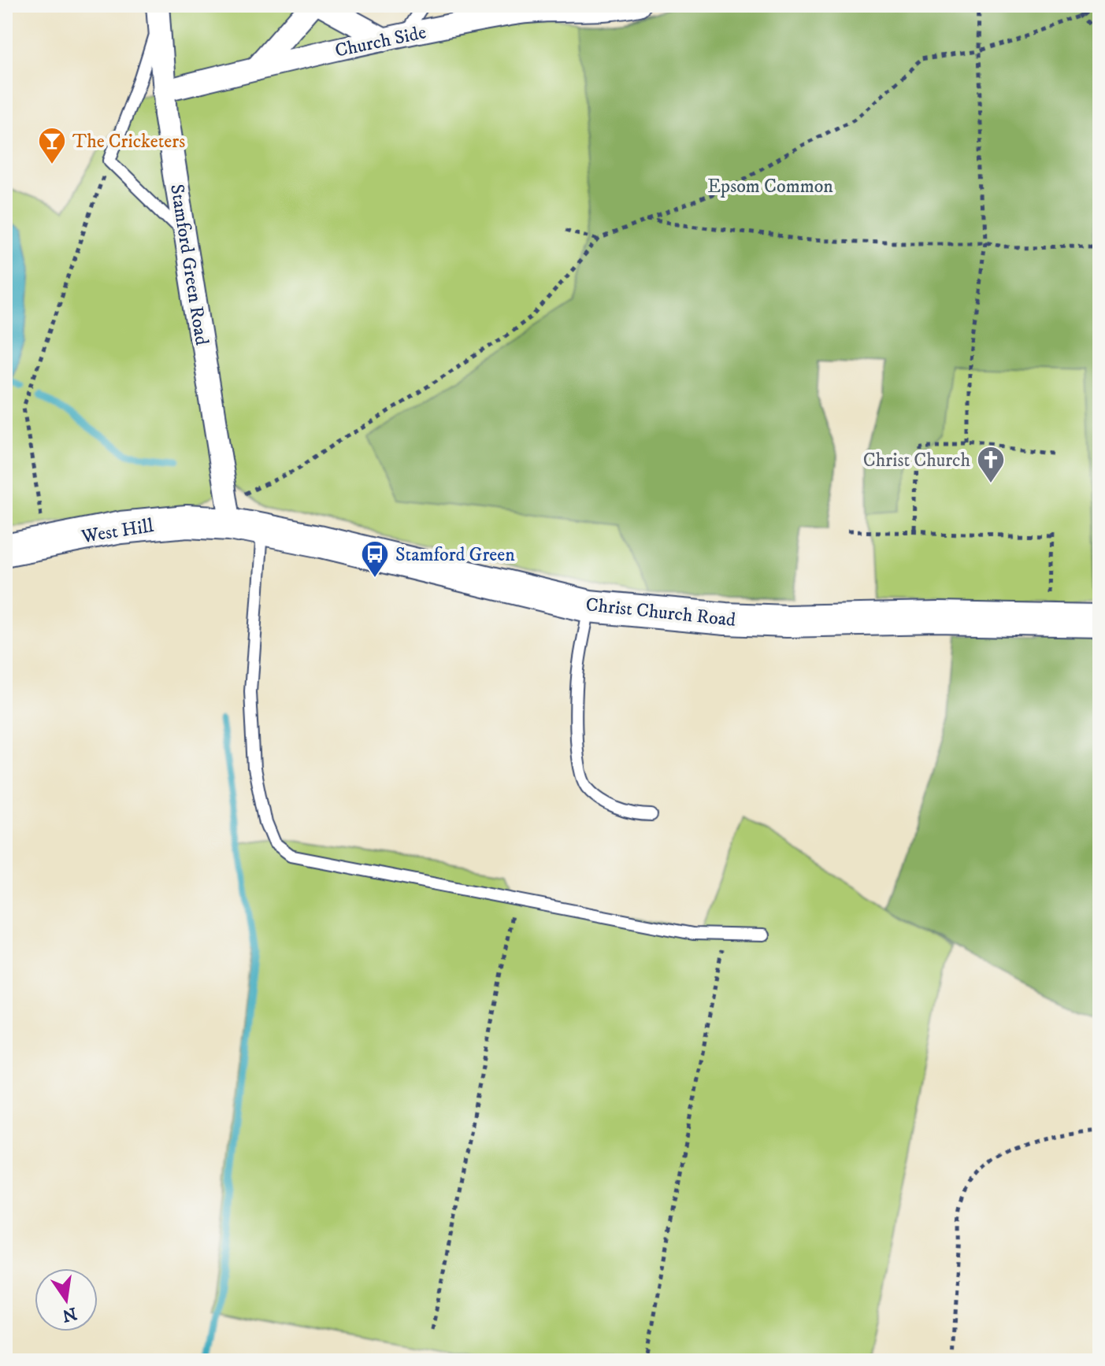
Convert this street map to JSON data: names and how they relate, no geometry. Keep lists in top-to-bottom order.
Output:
{
  "streets": {
    "main road": ["West Hill", "Christ Church Road"],
    "street": ["Church Side", "Stamford Green Road"]
  },
  "crossings": [
    ["Church Side", "Stamford Green Road"],
    ["Stamford Green Road", "West Hill"],
    ["Stamford Green Road", "Christ Church Road"],
    ["West Hill", "Christ Church Road"]
  ],
  "parks": ["Epsom Common"],
  "places": {
    "bar": ["The Cricketers"],
    "church": ["Christ Church"],
    "bus stop": ["Stamford Green"]
  },
  "north": "bottom"
}
